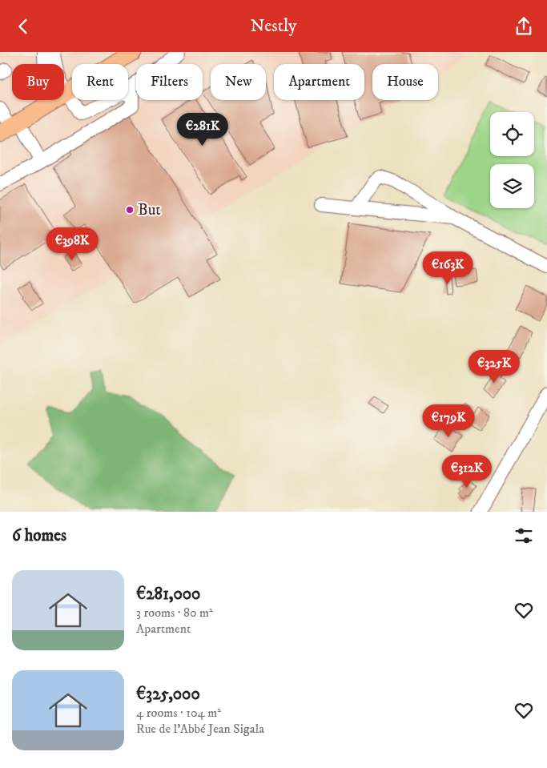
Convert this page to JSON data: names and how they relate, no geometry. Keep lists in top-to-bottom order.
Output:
{
  "places": ["But"],
  "page": {
    "header": "Nestly",
    "chip": [
      "Buy",
      "Rent",
      "Filters",
      "New",
      "Apartment",
      "House"
    ],
    "price": [
      "€281K",
      "€398K",
      "€163K",
      "€325K",
      "€179K",
      "€312K"
    ],
    "heading": "6 homes",
    "list": [
      {
        "name": "€281,000",
        "note": "3 rooms · 80 m² · Apartment"
      },
      {
        "name": "€325,000",
        "note": "4 rooms · 104 m² · Rue de l'Abbé Jean Sigala"
      }
    ]
  }
}
